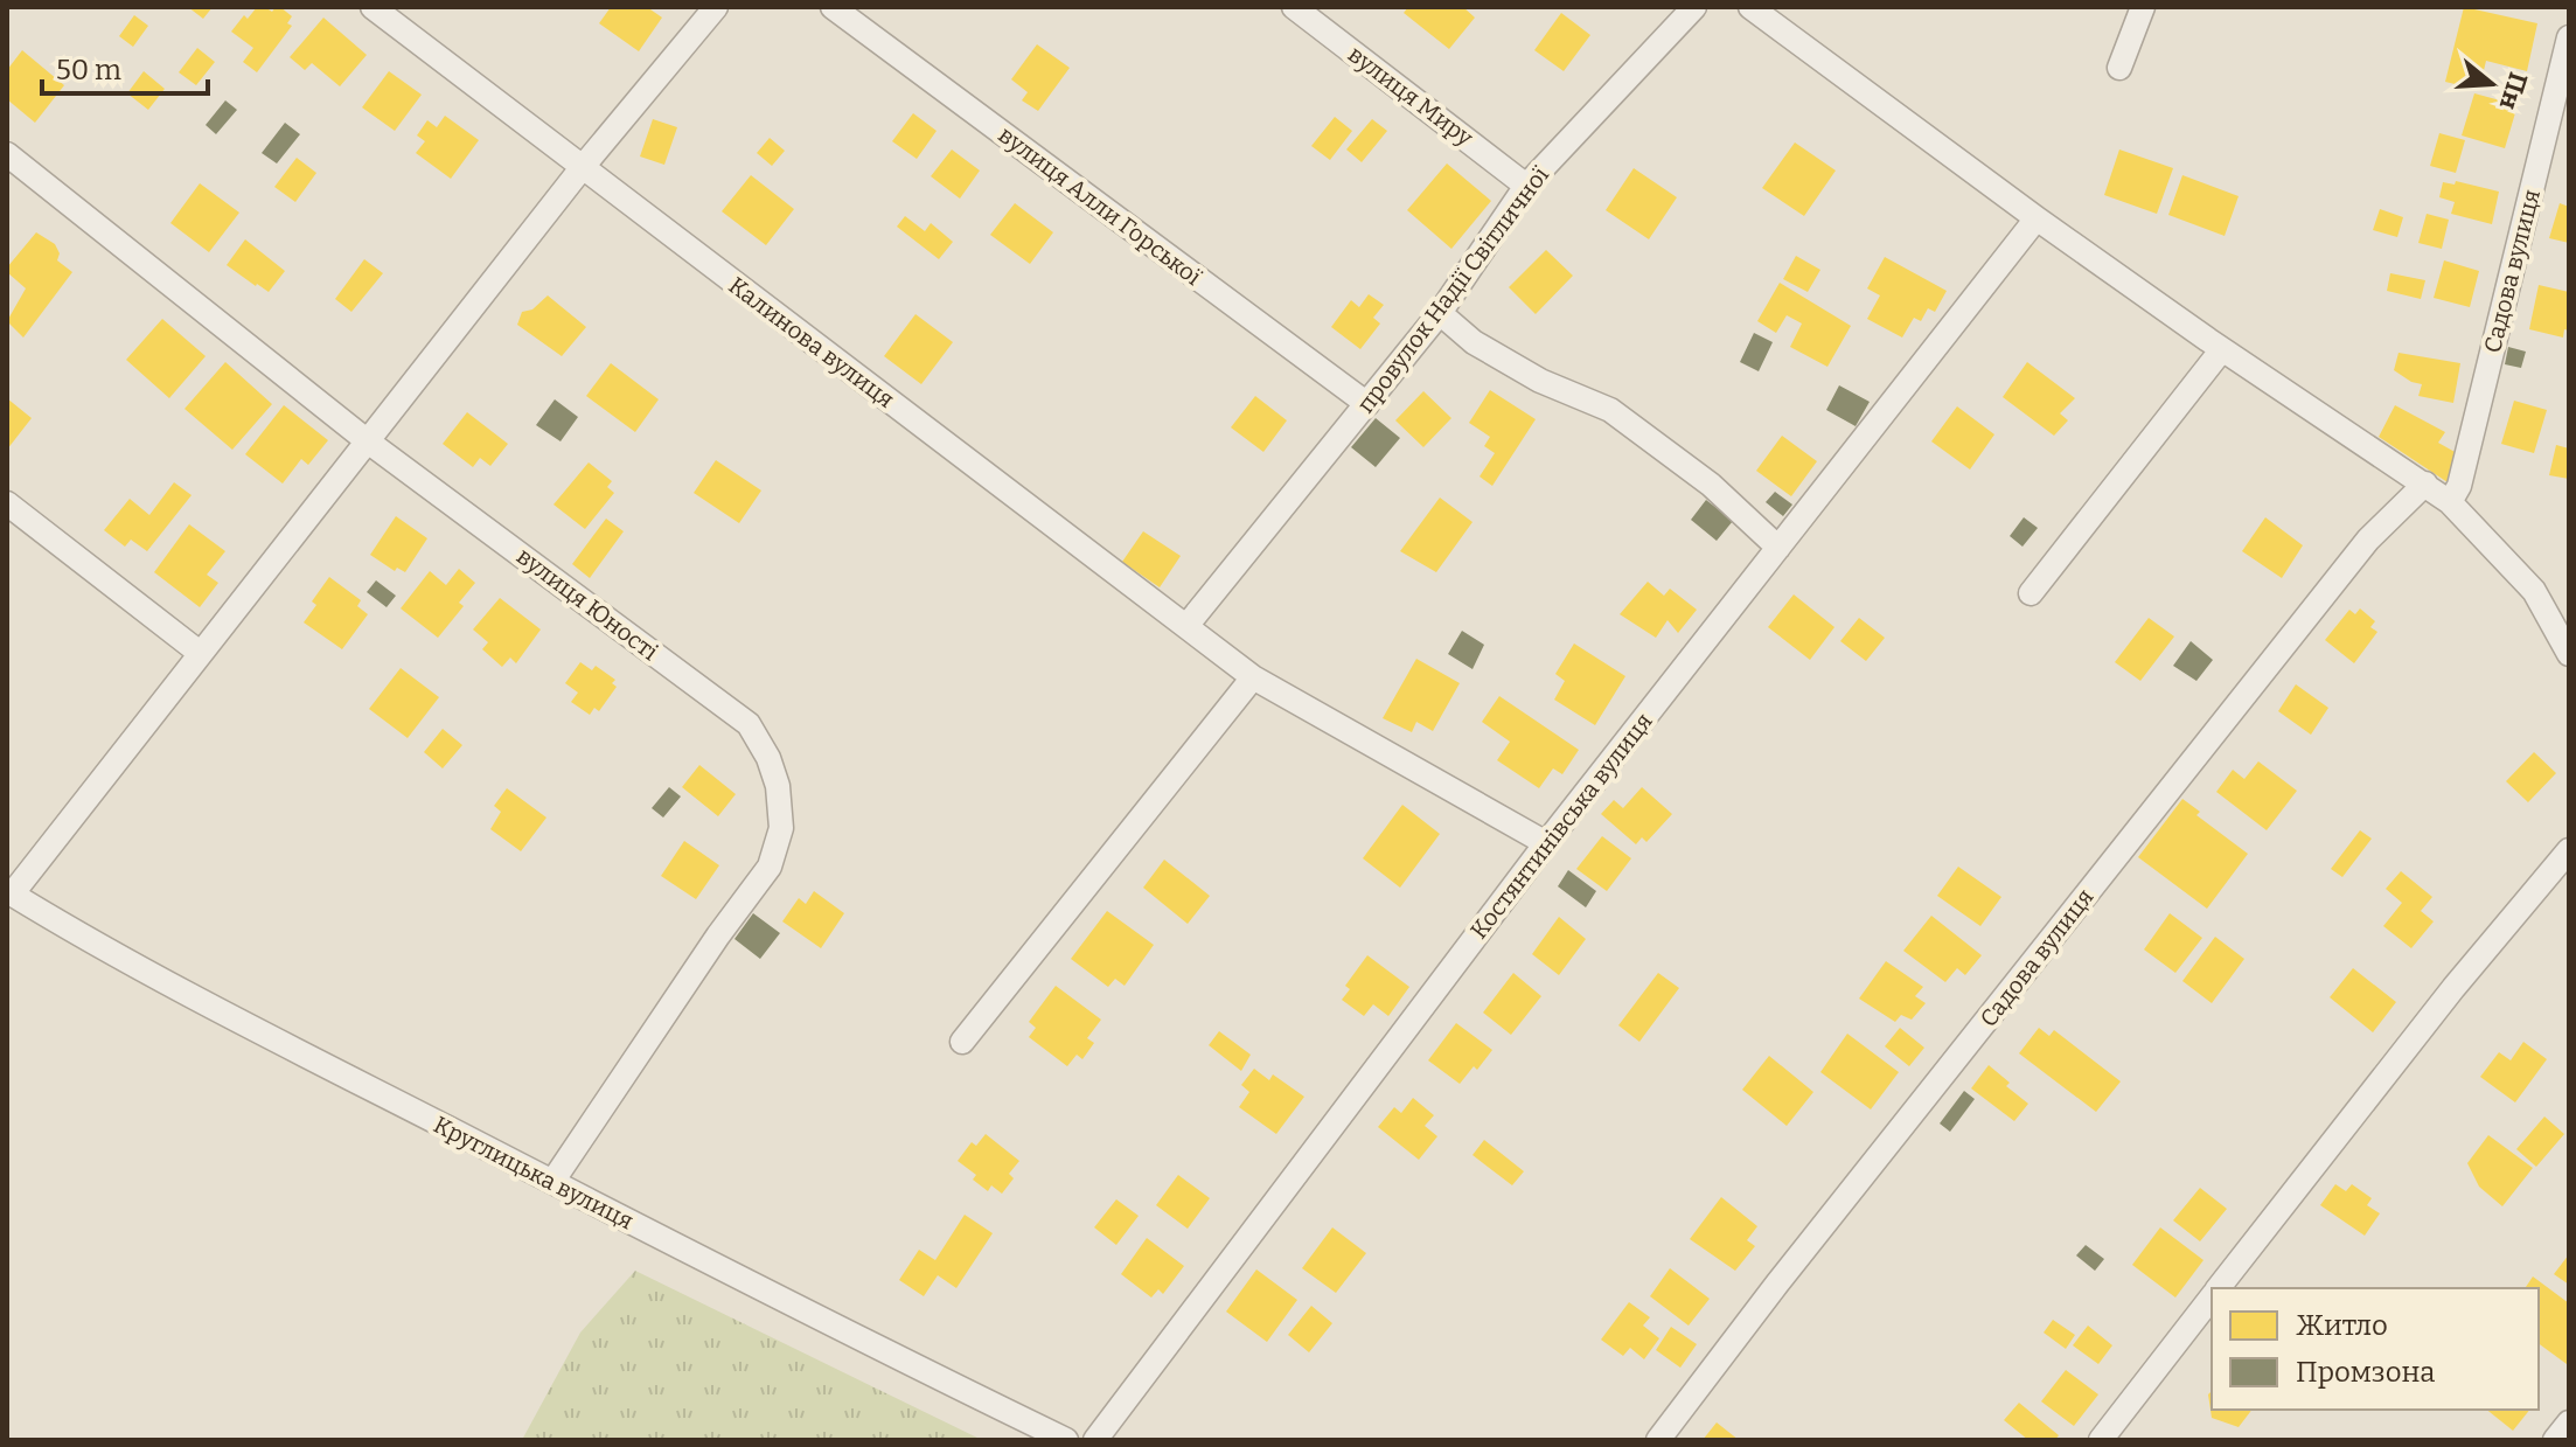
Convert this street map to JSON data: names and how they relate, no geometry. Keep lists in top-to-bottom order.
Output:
{
  "streets": {
    "street": [
      "вулиця Миру",
      "вулиця Алли Горської",
      "Садова вулиця",
      "провулок Надії Світличної",
      "Калинова вулиця",
      "вулиця Юності",
      "Костянтинівська вулиця",
      "Круглицька вулиця"
    ]
  },
  "crossings": [
    ["вулиця Миру", "провулок Надії Світличної"],
    ["вулиця Алли Горської", "провулок Надії Світличної"],
    ["провулок Надії Світличної", "Калинова вулиця"],
    ["Калинова вулиця", "Костянтинівська вулиця"],
    ["вулиця Юності", "Круглицька вулиця"]
  ],
  "legend": ["Житло", "Промзона"],
  "scale_bar": "50 m",
  "north": "right"
}
